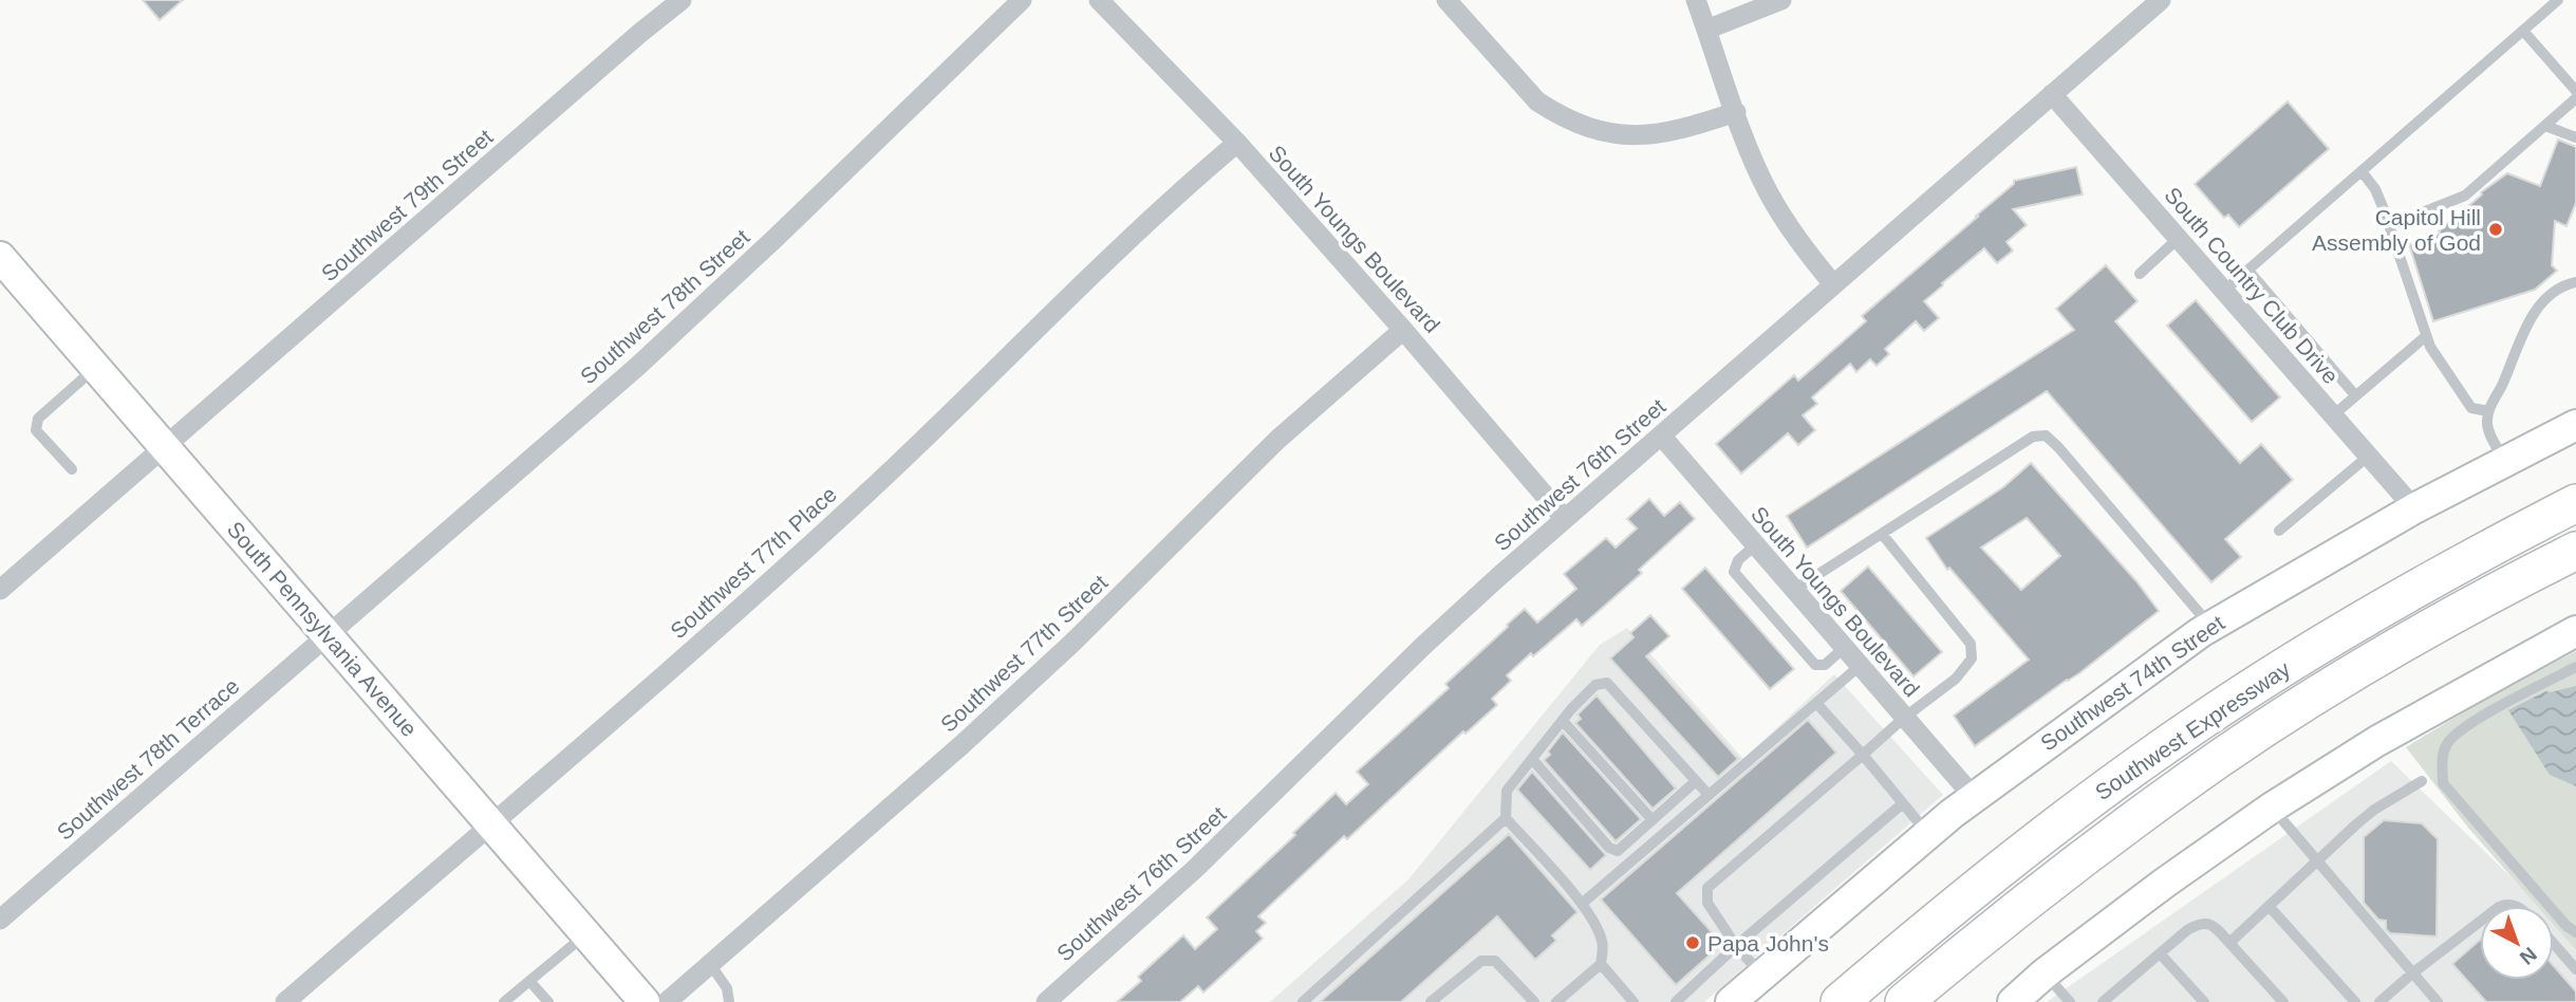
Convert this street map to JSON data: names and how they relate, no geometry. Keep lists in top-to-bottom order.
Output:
{
  "streets": {
    "highway": ["Southwest Expressway"],
    "main road": ["South Pennsylvania Avenue", "Southwest 74th Street"],
    "street": [
      "Southwest 79th Street",
      "South Youngs Boulevard",
      "South Country Club Drive",
      "Southwest 78th Street",
      "Southwest 76th Street",
      "Southwest 77th Place",
      "Southwest 77th Street",
      "Southwest 78th Terrace"
    ]
  },
  "crossings": [
    ["Southwest 79th Street", "South Pennsylvania Avenue"],
    ["South Youngs Boulevard", "Southwest 76th Street"],
    ["South Youngs Boulevard", "Southwest 77th Place"],
    ["South Youngs Boulevard", "Southwest 77th Street"],
    ["South Youngs Boulevard", "Southwest 74th Street"],
    ["South Country Club Drive", "Southwest 76th Street"],
    ["South Country Club Drive", "Southwest 74th Street"],
    ["Southwest 78th Street", "South Pennsylvania Avenue"],
    ["Southwest 78th Street", "Southwest 78th Terrace"],
    ["Southwest 77th Place", "South Pennsylvania Avenue"],
    ["South Pennsylvania Avenue", "Southwest 78th Terrace"]
  ],
  "places": ["Capitol Hill Assembly of God", "Papa John's"],
  "north": "bottom right"
}
